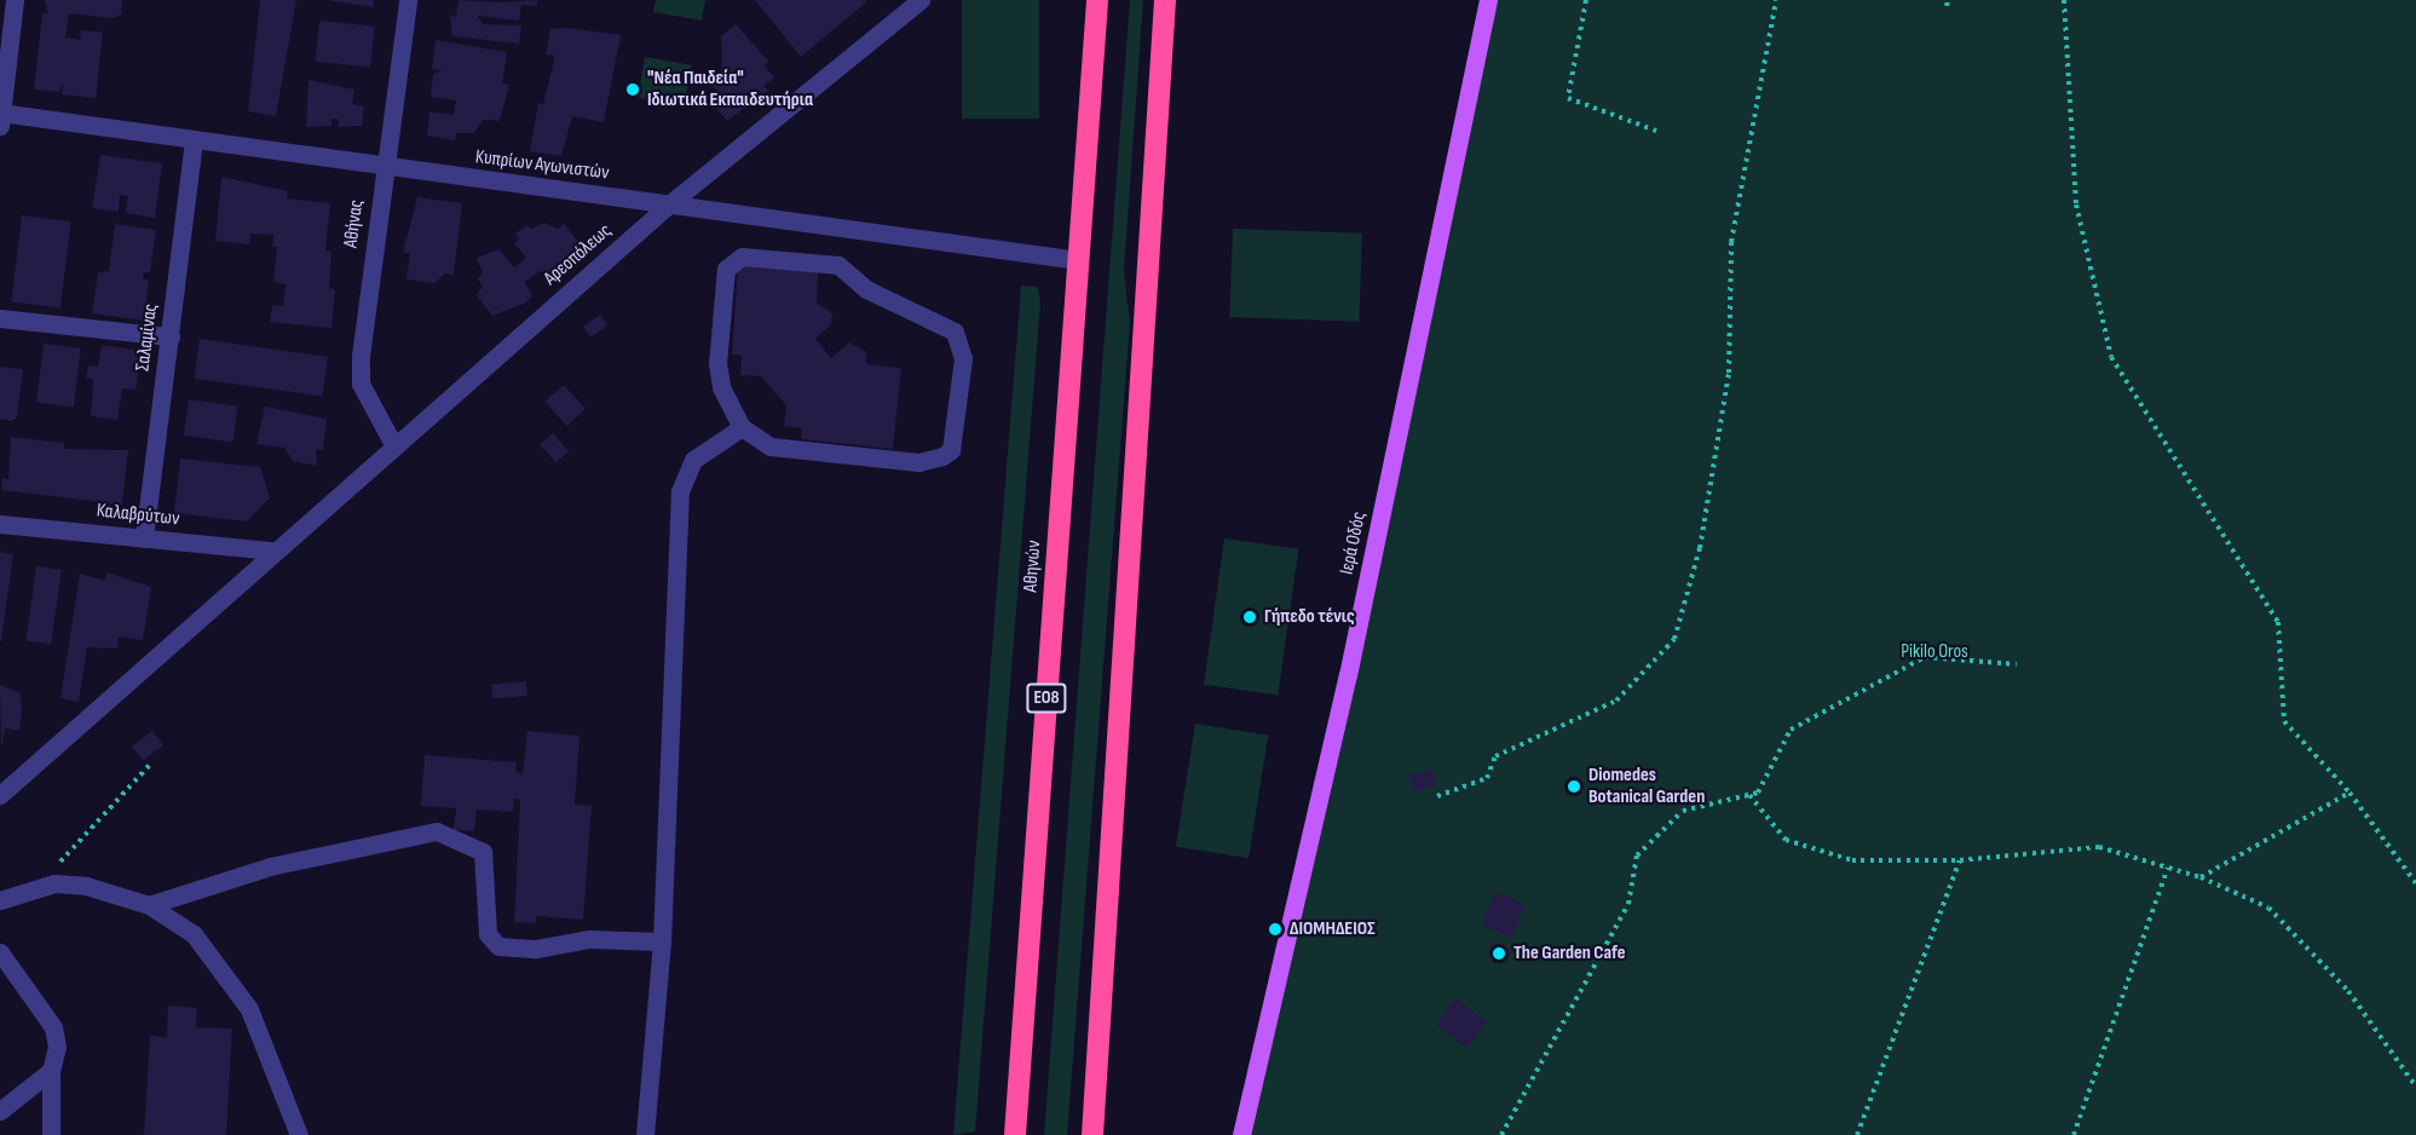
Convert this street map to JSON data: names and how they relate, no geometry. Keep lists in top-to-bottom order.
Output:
{
  "streets": {
    "highway": ["Αθηνών", "ΕΟ8"],
    "main road": ["Ιερά Οδός"],
    "street": [
      "Κυπρίων Αγωνιστών",
      "Αθήνας",
      "Αρεοπόλεως",
      "Σαλαμίνας",
      "Καλαβρύτων"
    ]
  },
  "crossings": [
    ["Κυπρίων Αγωνιστών", "Αθήνας"],
    ["Κυπρίων Αγωνιστών", "Αρεοπόλεως"],
    ["Κυπρίων Αγωνιστών", "Σαλαμίνας"],
    ["Κυπρίων Αγωνιστών", "Αθηνών"],
    ["Αθήνας", "Αρεοπόλεως"],
    ["Αρεοπόλεως", "Καλαβρύτων"],
    ["Σαλαμίνας", "Καλαβρύτων"]
  ],
  "parks": ["Pikilo Oros"],
  "places": [
    "\"Νέα Παιδεία\" Ιδιωτικά Εκπαιδευτήρια",
    "Γήπεδο τένις",
    "Diomedes Botanical Garden",
    "ΔΙΟΜΗΔΕΙΟΣ",
    "The Garden Cafe"
  ]
}
